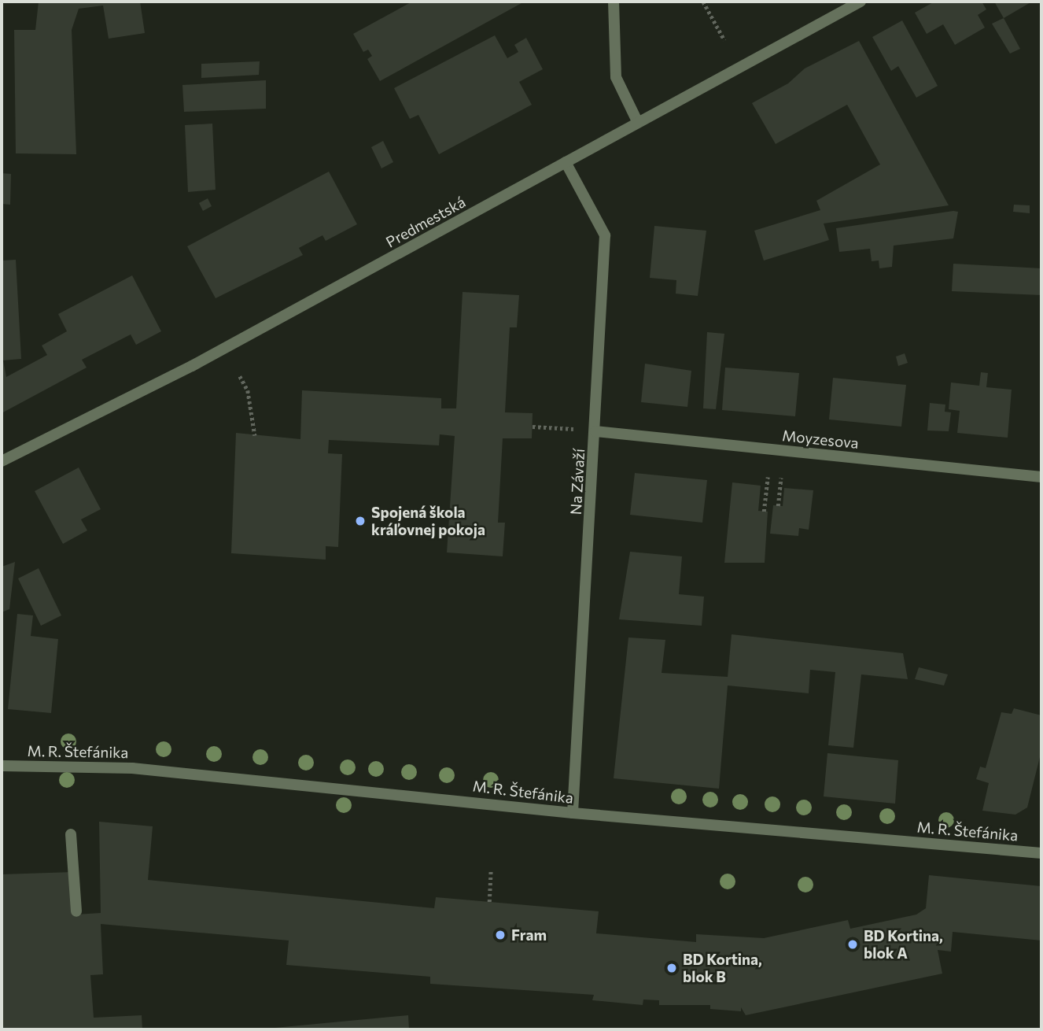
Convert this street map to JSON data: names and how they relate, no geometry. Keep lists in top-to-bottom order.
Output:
{
  "streets": {
    "street": [
      "Predmestská",
      "Moyzesova",
      "Na Závaží",
      "M. R. Štefánika"
    ]
  },
  "crossings": [
    ["Predmestská", "Na Závaží"],
    ["Moyzesova", "Na Závaží"],
    ["Na Závaží", "M. R. Štefánika"]
  ],
  "places": [
    "Spojená škola kráľovnej pokoja",
    "Fram",
    "BD Kortina, blok A",
    "BD Kortina, blok B"
  ]
}
